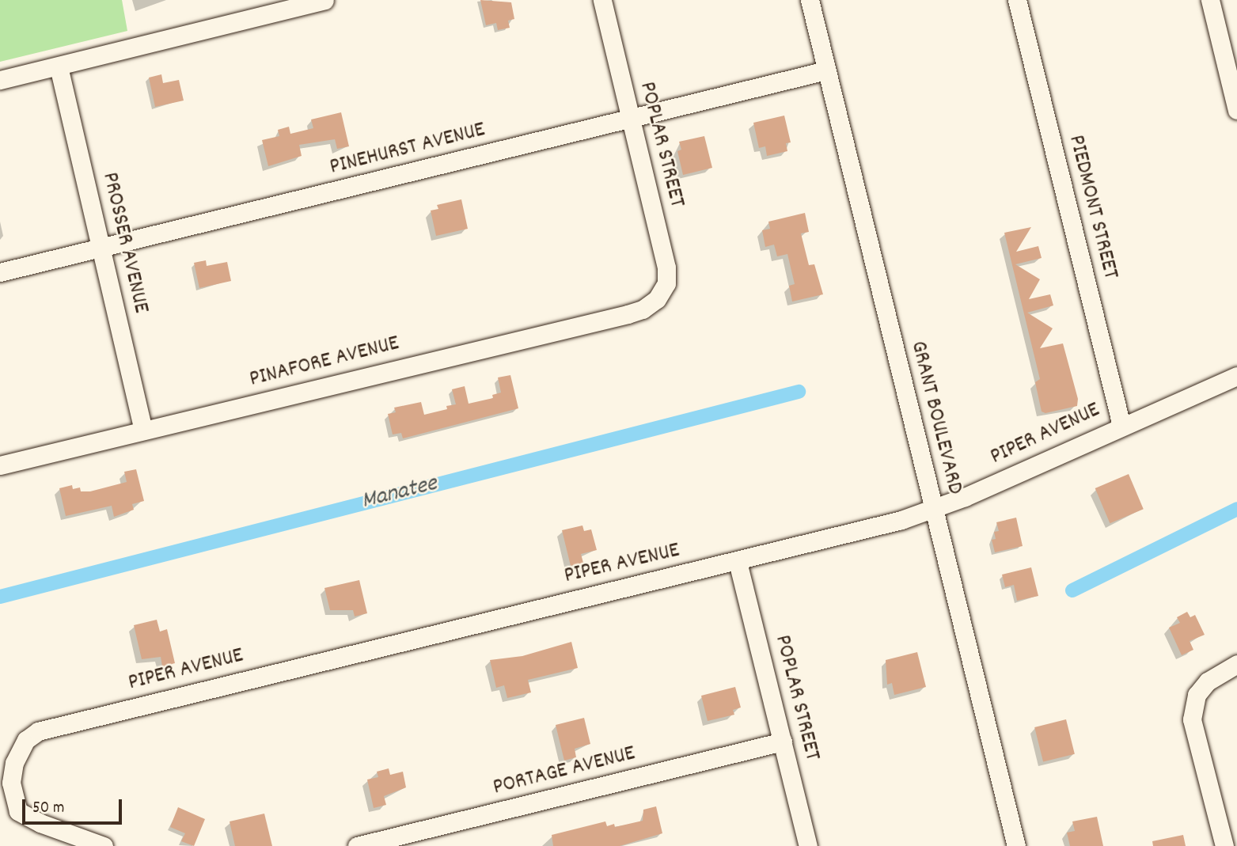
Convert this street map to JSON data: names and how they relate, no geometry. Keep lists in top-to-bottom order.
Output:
{
  "streets": {
    "street": [
      "POPLAR STREET",
      "PINEHURST AVENUE",
      "PIEDMONT STREET",
      "PROSSER AVENUE",
      "PINAFORE AVENUE",
      "GRANT BOULEVARD",
      "PIPER AVENUE",
      "PORTAGE AVENUE"
    ]
  },
  "crossings": [
    ["POPLAR STREET", "PINEHURST AVENUE"],
    ["POPLAR STREET", "PINAFORE AVENUE"],
    ["POPLAR STREET", "PIPER AVENUE"],
    ["POPLAR STREET", "PORTAGE AVENUE"],
    ["PINEHURST AVENUE", "PROSSER AVENUE"],
    ["PINEHURST AVENUE", "GRANT BOULEVARD"],
    ["PIEDMONT STREET", "PIPER AVENUE"],
    ["PROSSER AVENUE", "PINAFORE AVENUE"],
    ["GRANT BOULEVARD", "PIPER AVENUE"]
  ],
  "water": ["Manatee"],
  "scale_bar": "50 m"
}
